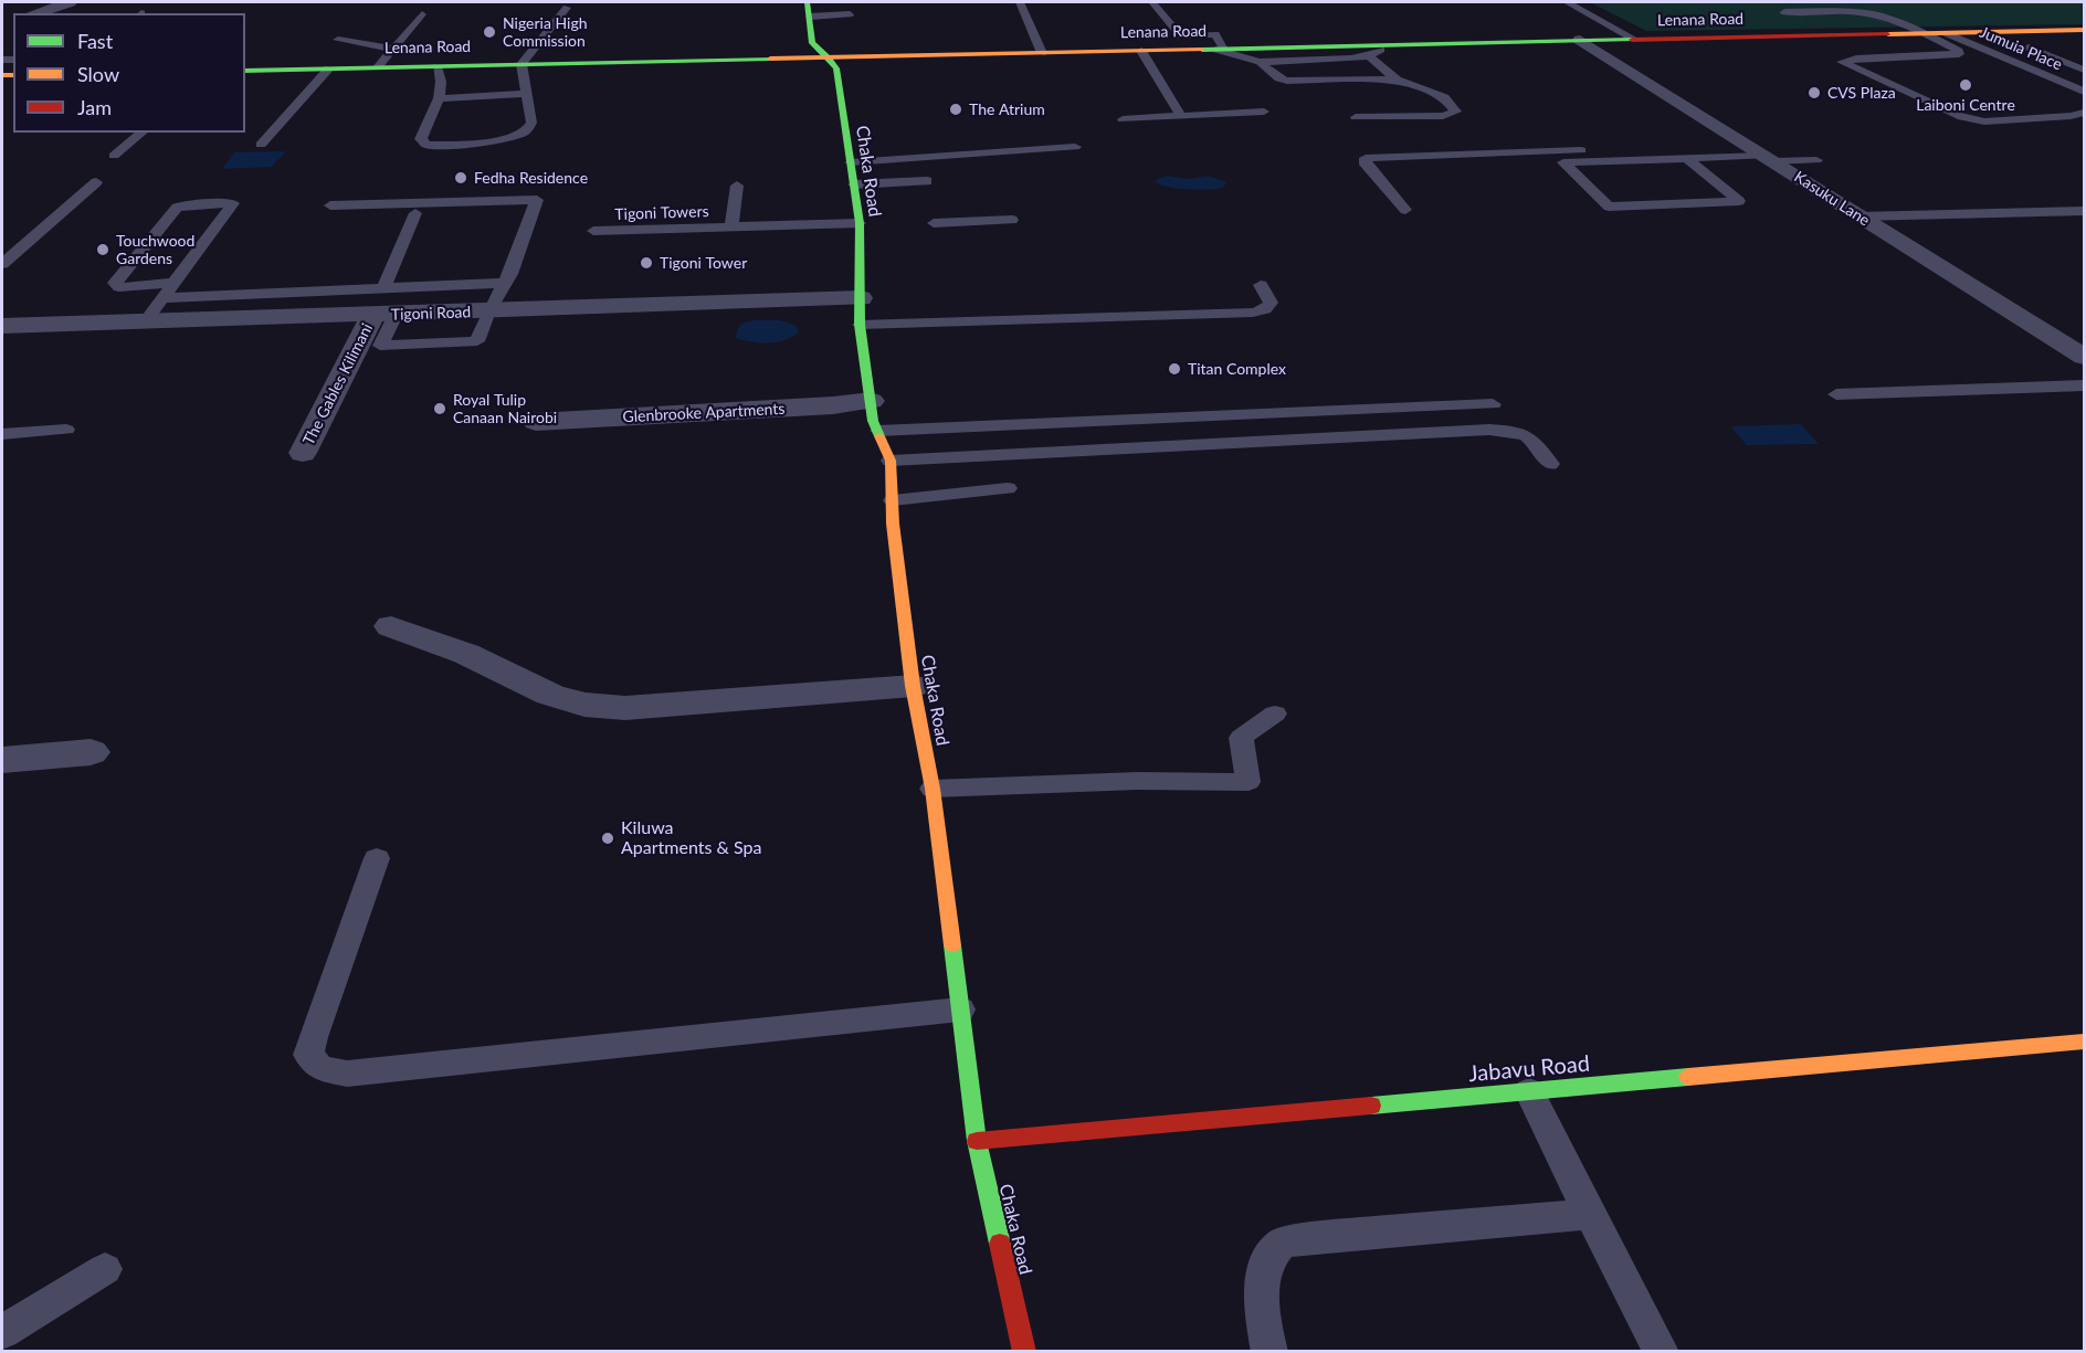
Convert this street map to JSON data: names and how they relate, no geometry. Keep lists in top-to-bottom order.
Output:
{
  "streets": {
    "street": [
      "Lenana Road",
      "Chaka Road",
      "Kasuku Lane",
      "Tigoni Road",
      "The Gables Kilimani",
      "Glenbrooke Apartments",
      "Jabavu Road"
    ],
    "lane": ["Jumuia Place", "Tigoni Towers"]
  },
  "crossings": [
    ["Lenana Road", "Jumuia Place"],
    ["Lenana Road", "Chaka Road"],
    ["Lenana Road", "Kasuku Lane"],
    ["Chaka Road", "Tigoni Towers"],
    ["Chaka Road", "Tigoni Road"],
    ["Chaka Road", "Glenbrooke Apartments"],
    ["Chaka Road", "Jabavu Road"],
    ["Tigoni Road", "The Gables Kilimani"]
  ],
  "places": [
    "Nigeria High Commission",
    "Laiboni Centre",
    "CVS Plaza",
    "The Atrium",
    "Fedha Residence",
    "Touchwood Gardens",
    "Tigoni Tower",
    "Titan Complex",
    "Royal Tulip Canaan Nairobi",
    "Kiluwa Apartments & Spa"
  ],
  "legend": ["Fast", "Slow", "Jam"]
}
